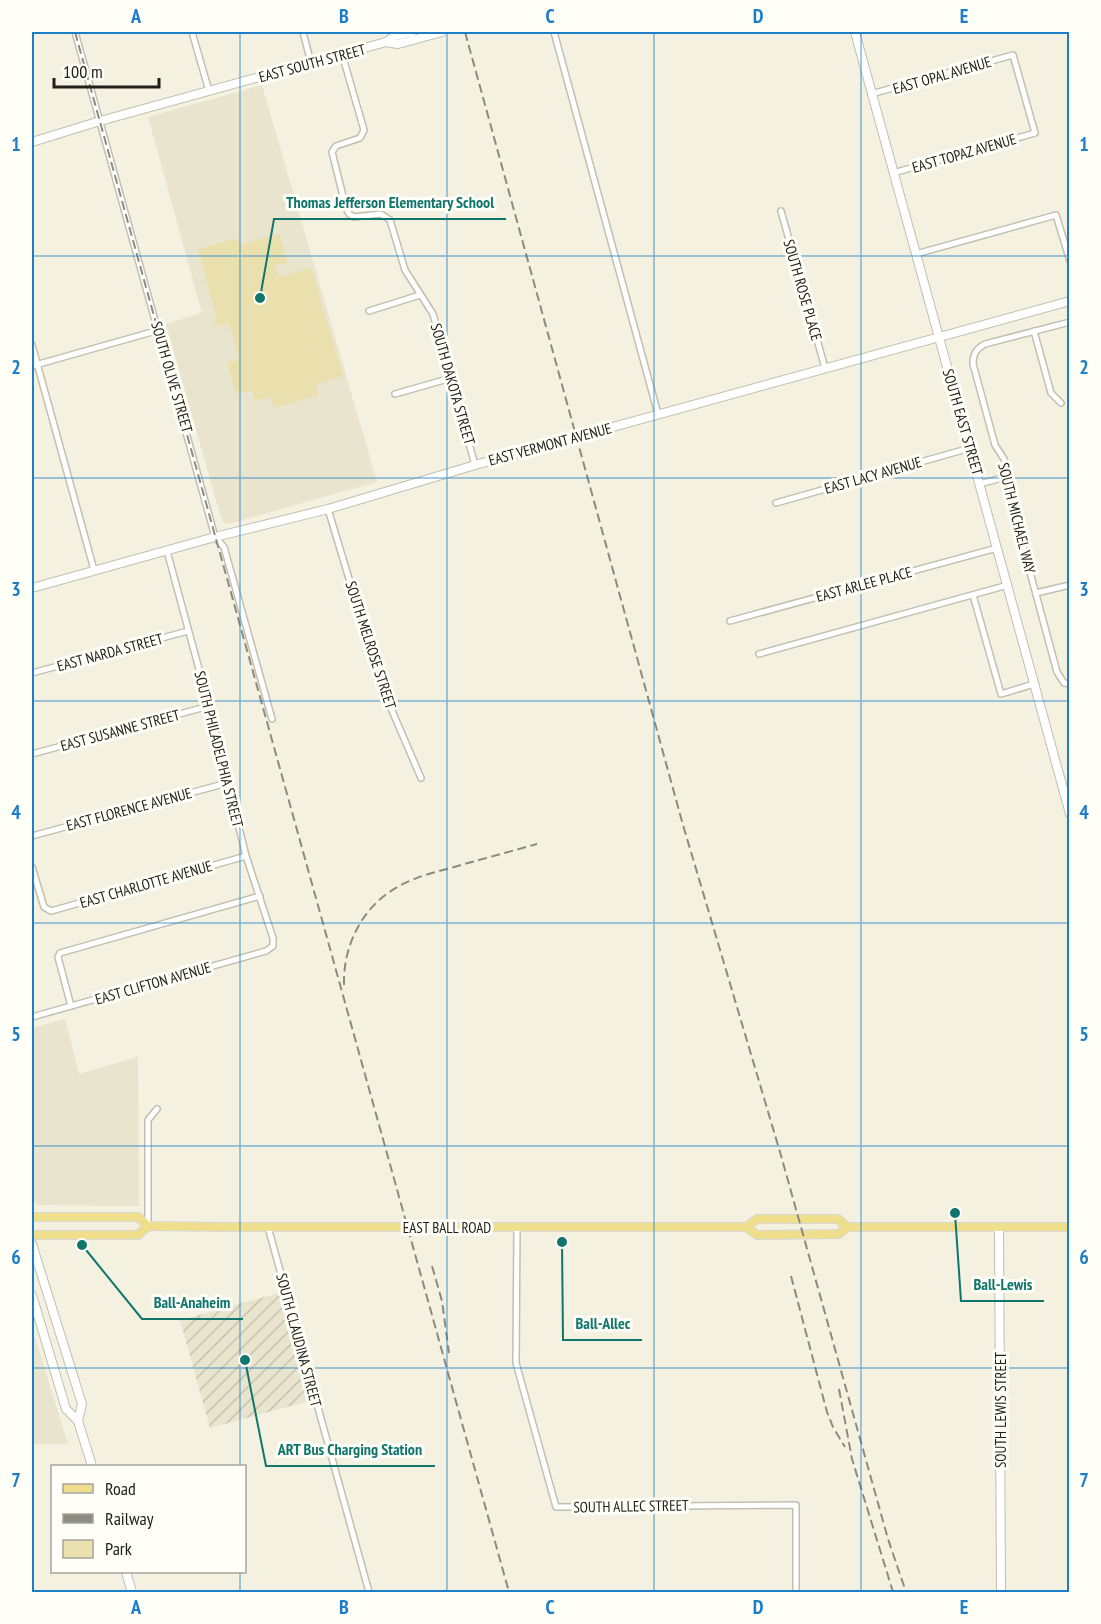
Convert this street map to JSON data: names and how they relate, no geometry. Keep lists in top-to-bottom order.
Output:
{
  "streets": {
    "main road": ["EAST BALL ROAD"],
    "street": [
      "EAST SOUTH STREET",
      "EAST OPAL AVENUE",
      "EAST TOPAZ AVENUE",
      "SOUTH ROSE PLACE",
      "SOUTH OLIVE STREET",
      "SOUTH DAKOTA STREET",
      "SOUTH EAST STREET",
      "EAST VERMONT AVENUE",
      "EAST LACY AVENUE",
      "SOUTH MICHAEL WAY",
      "EAST ARLEE PLACE",
      "SOUTH MELROSE STREET",
      "EAST NARDA STREET",
      "EAST SUSANNE STREET",
      "SOUTH PHILADELPHIA STREET",
      "EAST FLORENCE AVENUE",
      "EAST CHARLOTTE AVENUE",
      "EAST CLIFTON AVENUE",
      "SOUTH CLAUDINA STREET",
      "SOUTH LEWIS STREET",
      "SOUTH ALLEC STREET"
    ]
  },
  "crossings": [
    ["EAST SOUTH STREET", "SOUTH OLIVE STREET"],
    ["EAST SOUTH STREET", "SOUTH DAKOTA STREET"],
    ["EAST OPAL AVENUE", "EAST TOPAZ AVENUE"],
    ["EAST OPAL AVENUE", "SOUTH EAST STREET"],
    ["EAST TOPAZ AVENUE", "SOUTH EAST STREET"],
    ["SOUTH ROSE PLACE", "EAST VERMONT AVENUE"],
    ["SOUTH OLIVE STREET", "EAST VERMONT AVENUE"],
    ["SOUTH DAKOTA STREET", "EAST VERMONT AVENUE"],
    ["SOUTH EAST STREET", "EAST VERMONT AVENUE"],
    ["SOUTH EAST STREET", "EAST LACY AVENUE"],
    ["SOUTH EAST STREET", "EAST ARLEE PLACE"],
    ["EAST VERMONT AVENUE", "SOUTH MELROSE STREET"],
    ["EAST VERMONT AVENUE", "SOUTH PHILADELPHIA STREET"],
    ["EAST NARDA STREET", "SOUTH PHILADELPHIA STREET"],
    ["EAST SUSANNE STREET", "SOUTH PHILADELPHIA STREET"],
    ["SOUTH PHILADELPHIA STREET", "EAST FLORENCE AVENUE"],
    ["SOUTH PHILADELPHIA STREET", "EAST CHARLOTTE AVENUE"],
    ["SOUTH PHILADELPHIA STREET", "EAST CLIFTON AVENUE"],
    ["EAST BALL ROAD", "SOUTH CLAUDINA STREET"],
    ["EAST BALL ROAD", "SOUTH LEWIS STREET"],
    ["EAST BALL ROAD", "SOUTH ALLEC STREET"]
  ],
  "places": [
    "Thomas Jefferson Elementary School",
    "Ball-Lewis",
    "Ball-Allec",
    "Ball-Anaheim",
    "ART Bus Charging Station"
  ],
  "legend": ["Road", "Railway", "Park"],
  "scale_bar": "100 m",
  "grid": {
    "columns": [
      "A",
      "B",
      "C",
      "D",
      "E"
    ],
    "rows": [
      "1",
      "2",
      "3",
      "4",
      "5",
      "6",
      "7"
    ]
  }
}
